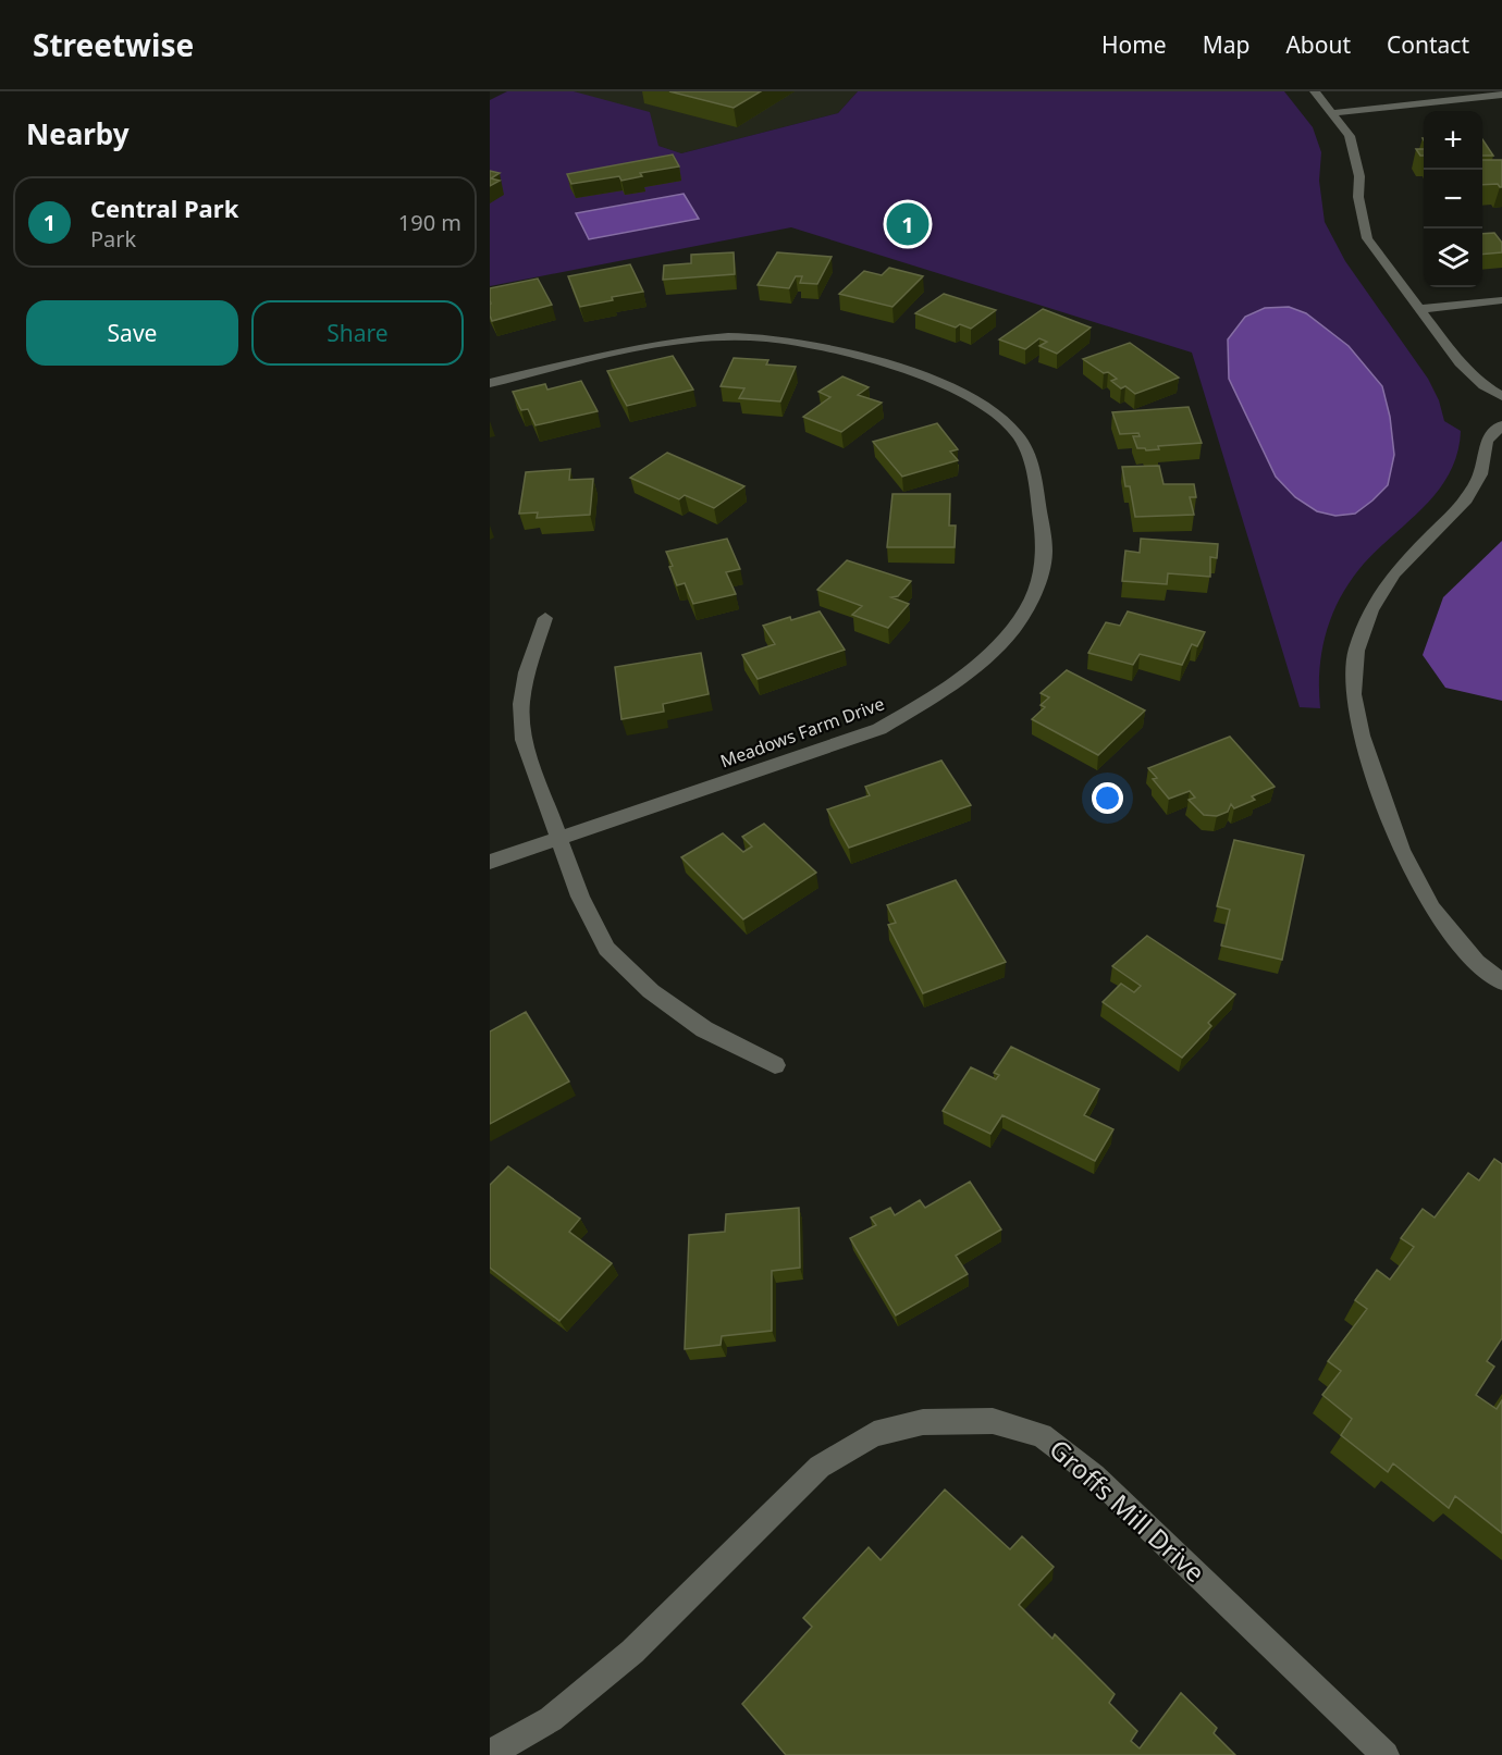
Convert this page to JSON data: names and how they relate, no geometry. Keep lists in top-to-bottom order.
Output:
{
  "streets": {
    "street": ["Meadows Farm Drive", "Groffs Mill Drive"]
  },
  "page": {
    "header": "Streetwise",
    "nav": [
      "Home",
      "Map",
      "About",
      "Contact"
    ],
    "heading": "Nearby",
    "map_buttons": ["+", "−"],
    "list": [
      {
        "mark": "1",
        "name": "Central Park",
        "note": "Park",
        "value": "190 m"
      }
    ],
    "pins": "1",
    "buttons": ["Save", "Share"]
  }
}
